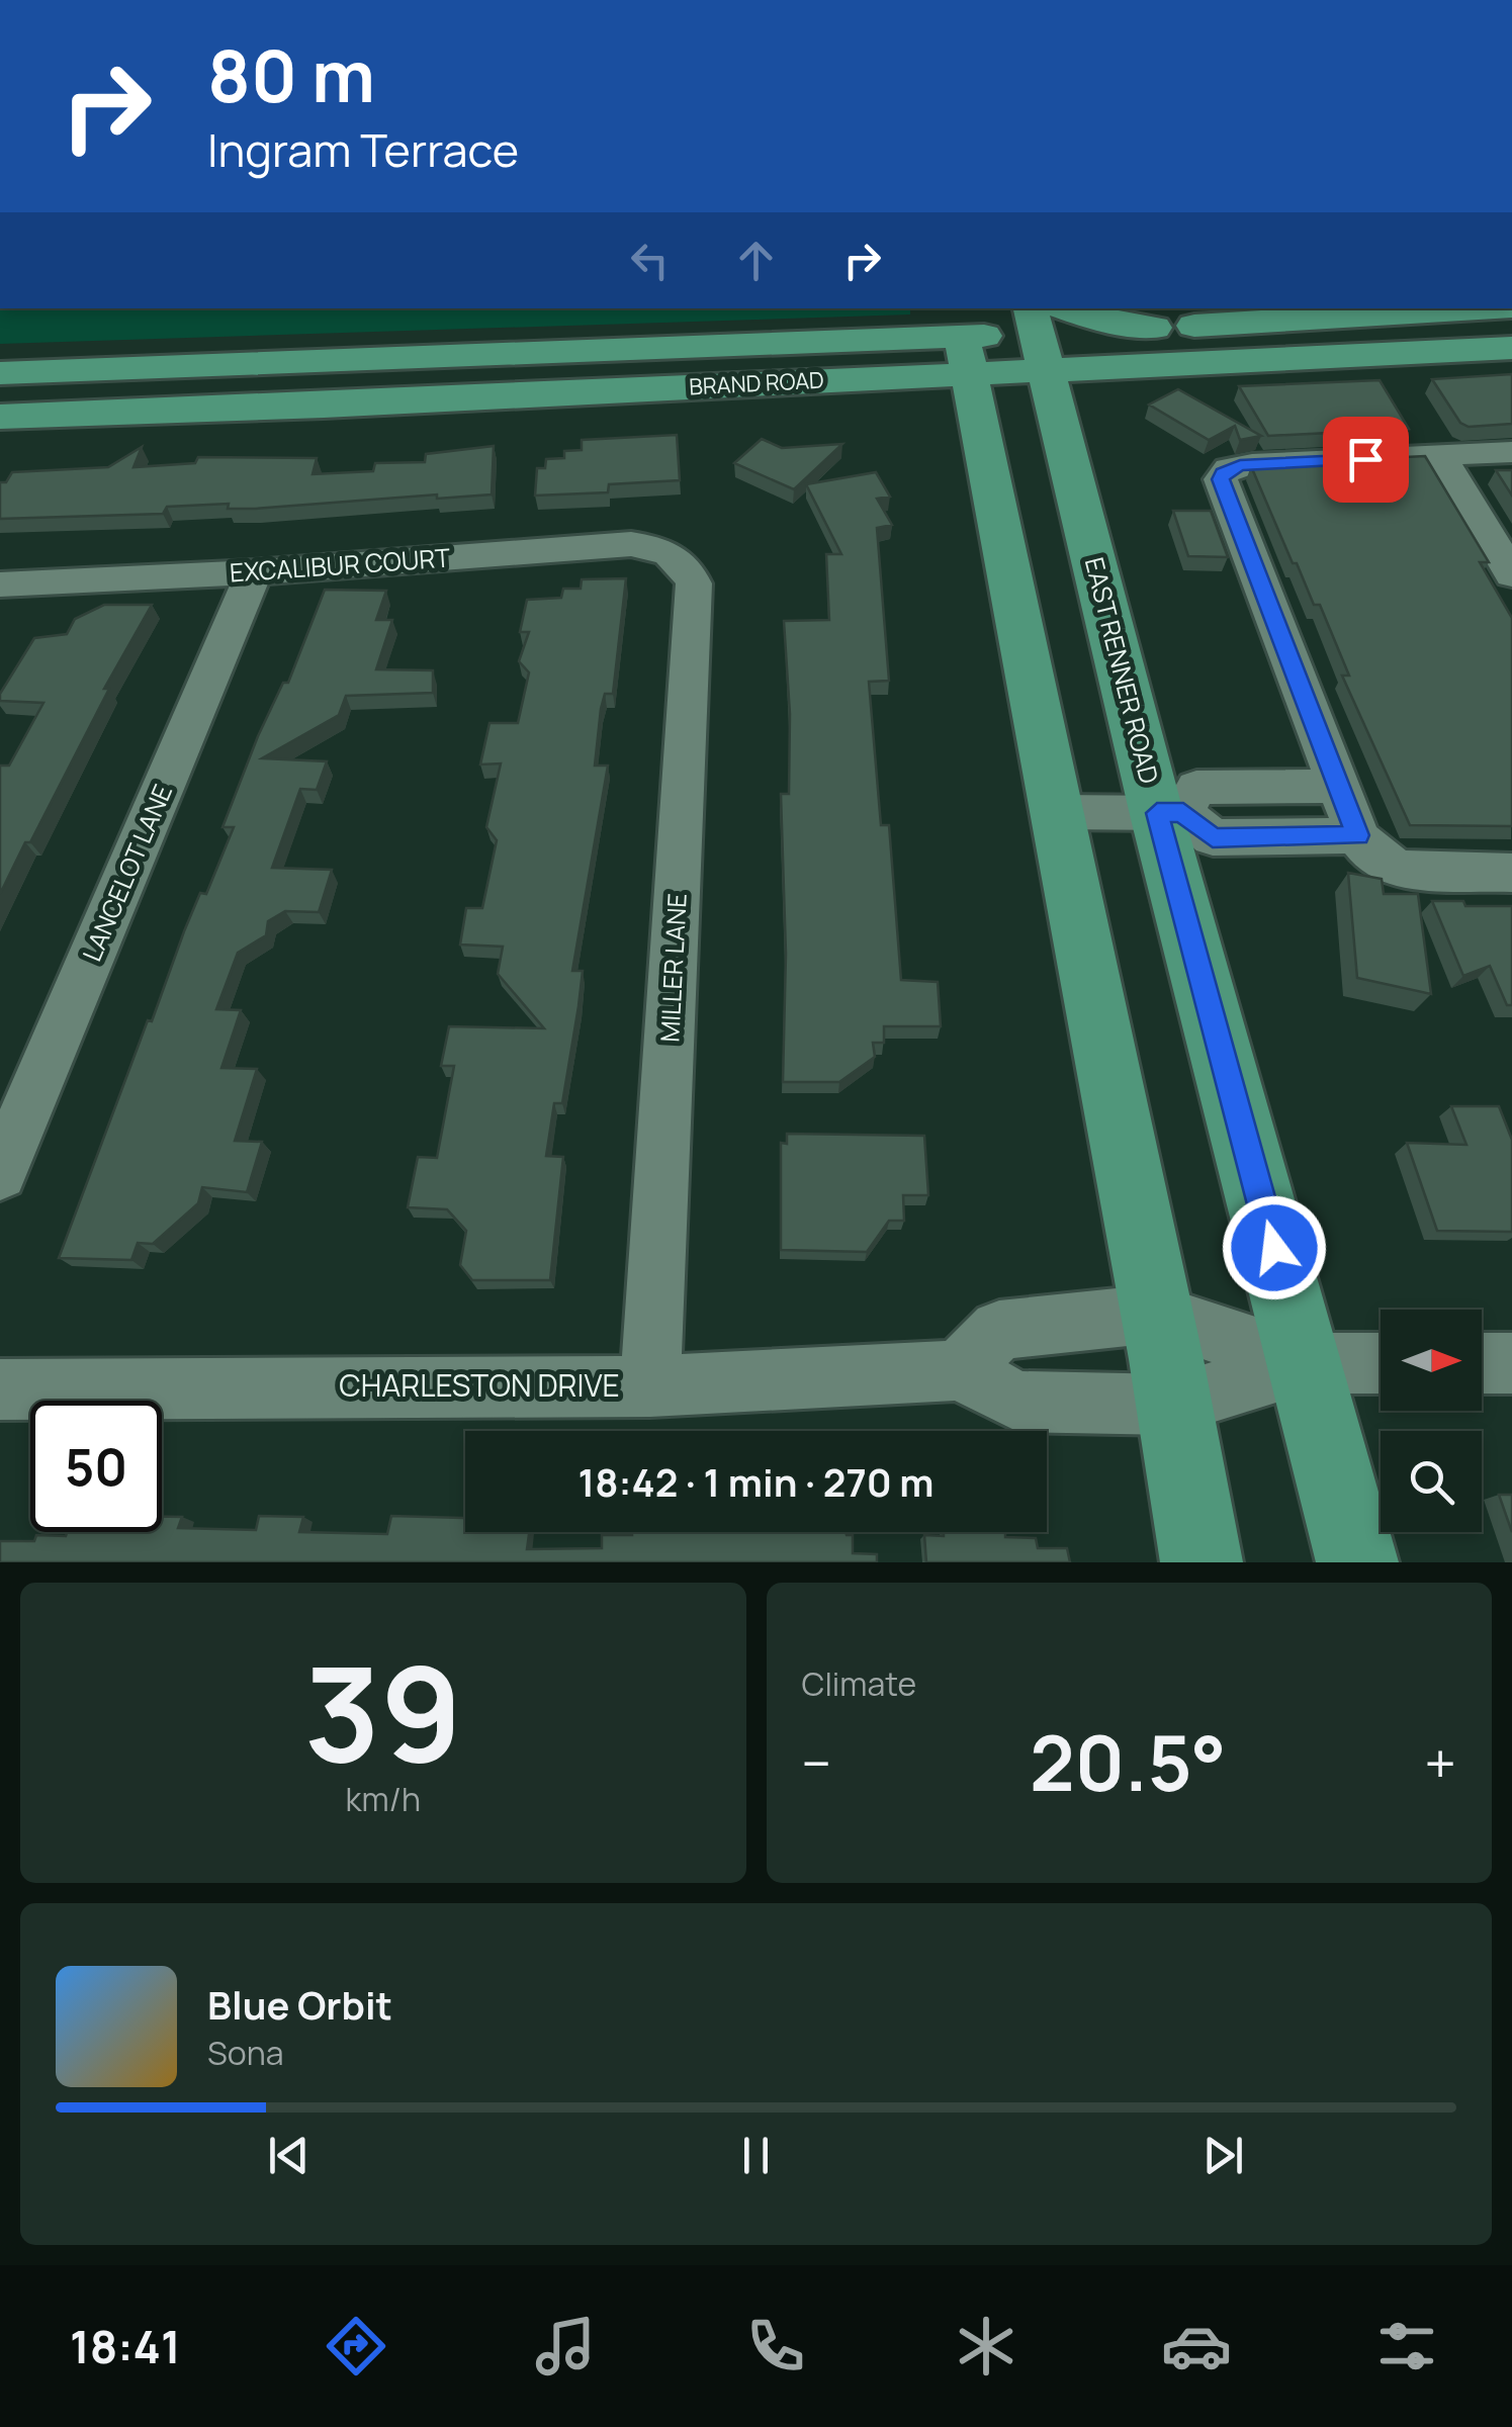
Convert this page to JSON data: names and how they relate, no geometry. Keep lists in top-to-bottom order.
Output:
{
  "streets": {
    "main road": ["BRAND ROAD", "EAST RENNER ROAD"],
    "street": [
      "EXCALIBUR COURT",
      "LANCELOT LANE",
      "MILLER LANE",
      "CHARLESTON DRIVE"
    ]
  },
  "crossings": [
    ["BRAND ROAD", "EAST RENNER ROAD"],
    ["EXCALIBUR COURT", "LANCELOT LANE"],
    ["EXCALIBUR COURT", "MILLER LANE"],
    ["MILLER LANE", "CHARLESTON DRIVE"]
  ],
  "north": "right",
  "page": {
    "turn": ["80 m", "Ingram Terrace"],
    "limit": "50",
    "trip": "18:42 · 1 min · 270 m",
    "tile": [
      ["39", "km/h"],
      "Climate"
    ],
    "heat": ["−", "20.5°", "+"],
    "song": ["Blue Orbit", "Sona"],
    "tabs": "18:41"
  }
}
